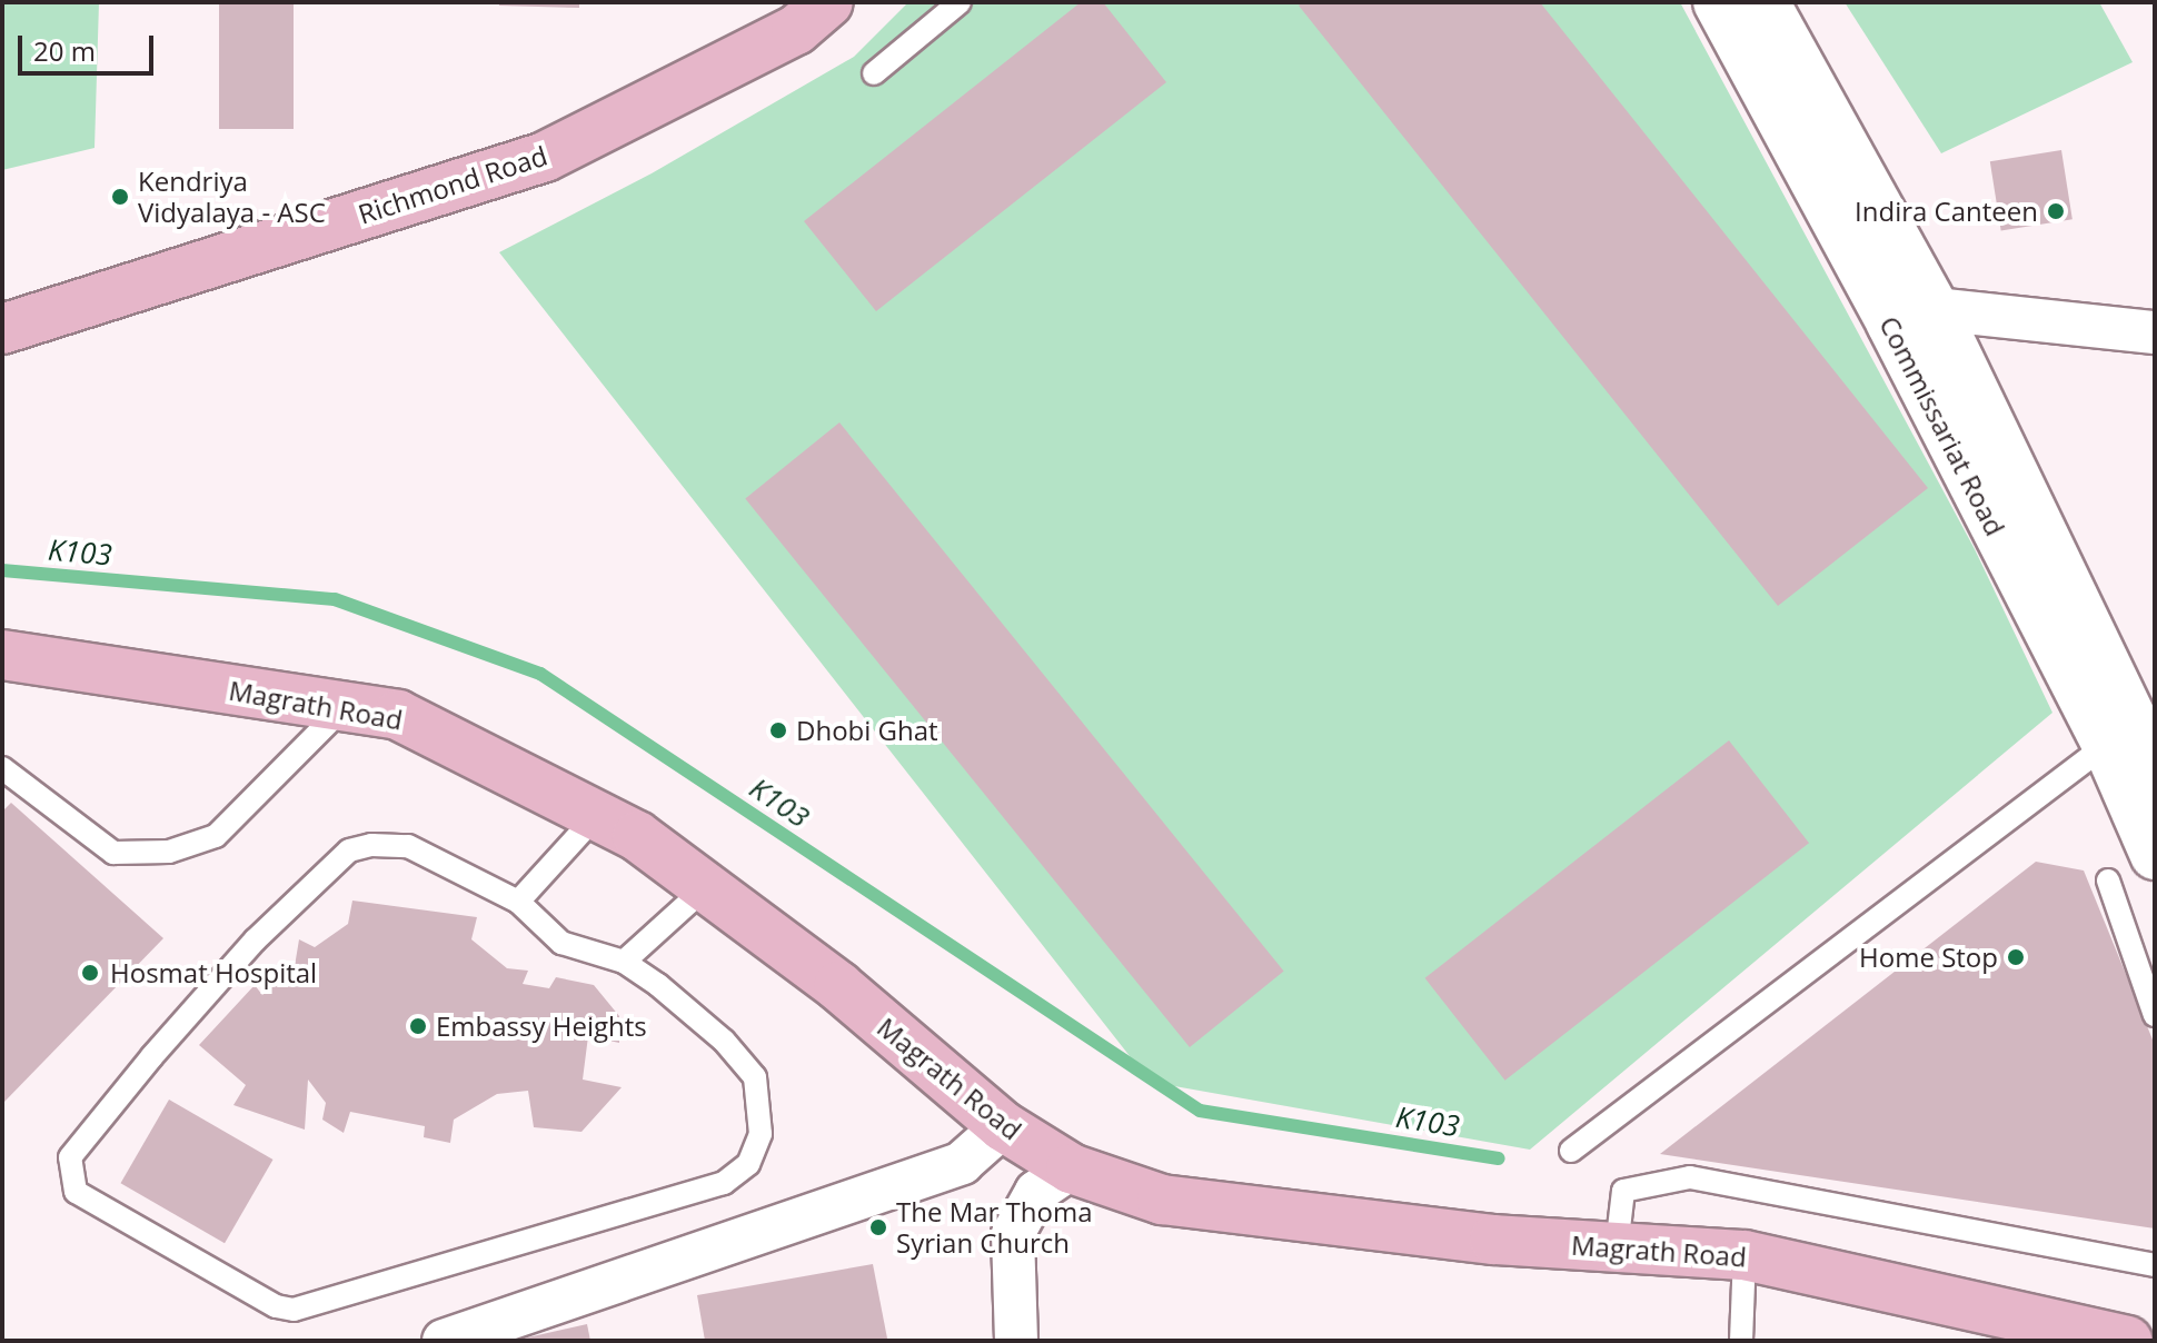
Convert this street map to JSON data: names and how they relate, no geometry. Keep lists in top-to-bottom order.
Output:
{
  "streets": {
    "main road": ["Richmond Road", "Commissariat Road", "Magrath Road"]
  },
  "water": ["K103"],
  "places": [
    "Kendriya Vidyalaya - ASC",
    "Indira Canteen",
    "Dhobi Ghat",
    "Home Stop",
    "Hosmat Hospital",
    "Embassy Heights",
    "The Mar Thoma Syrian Church"
  ],
  "scale_bar": "20 m"
}
